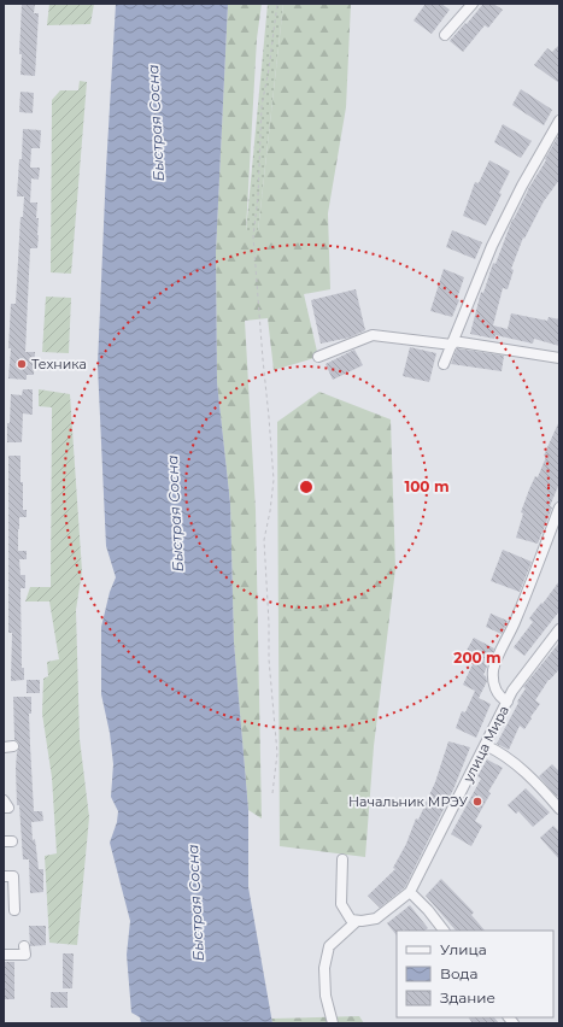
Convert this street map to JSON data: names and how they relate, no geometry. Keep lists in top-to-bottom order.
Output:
{
  "streets": {
    "street": ["улица Мира"]
  },
  "water": ["Быстрая Сосна"],
  "places": ["Техника", "Начальник МРЭУ"],
  "legend": ["Улица", "Вода", "Здание"],
  "rings": ["100 m", "200 m"]
}
